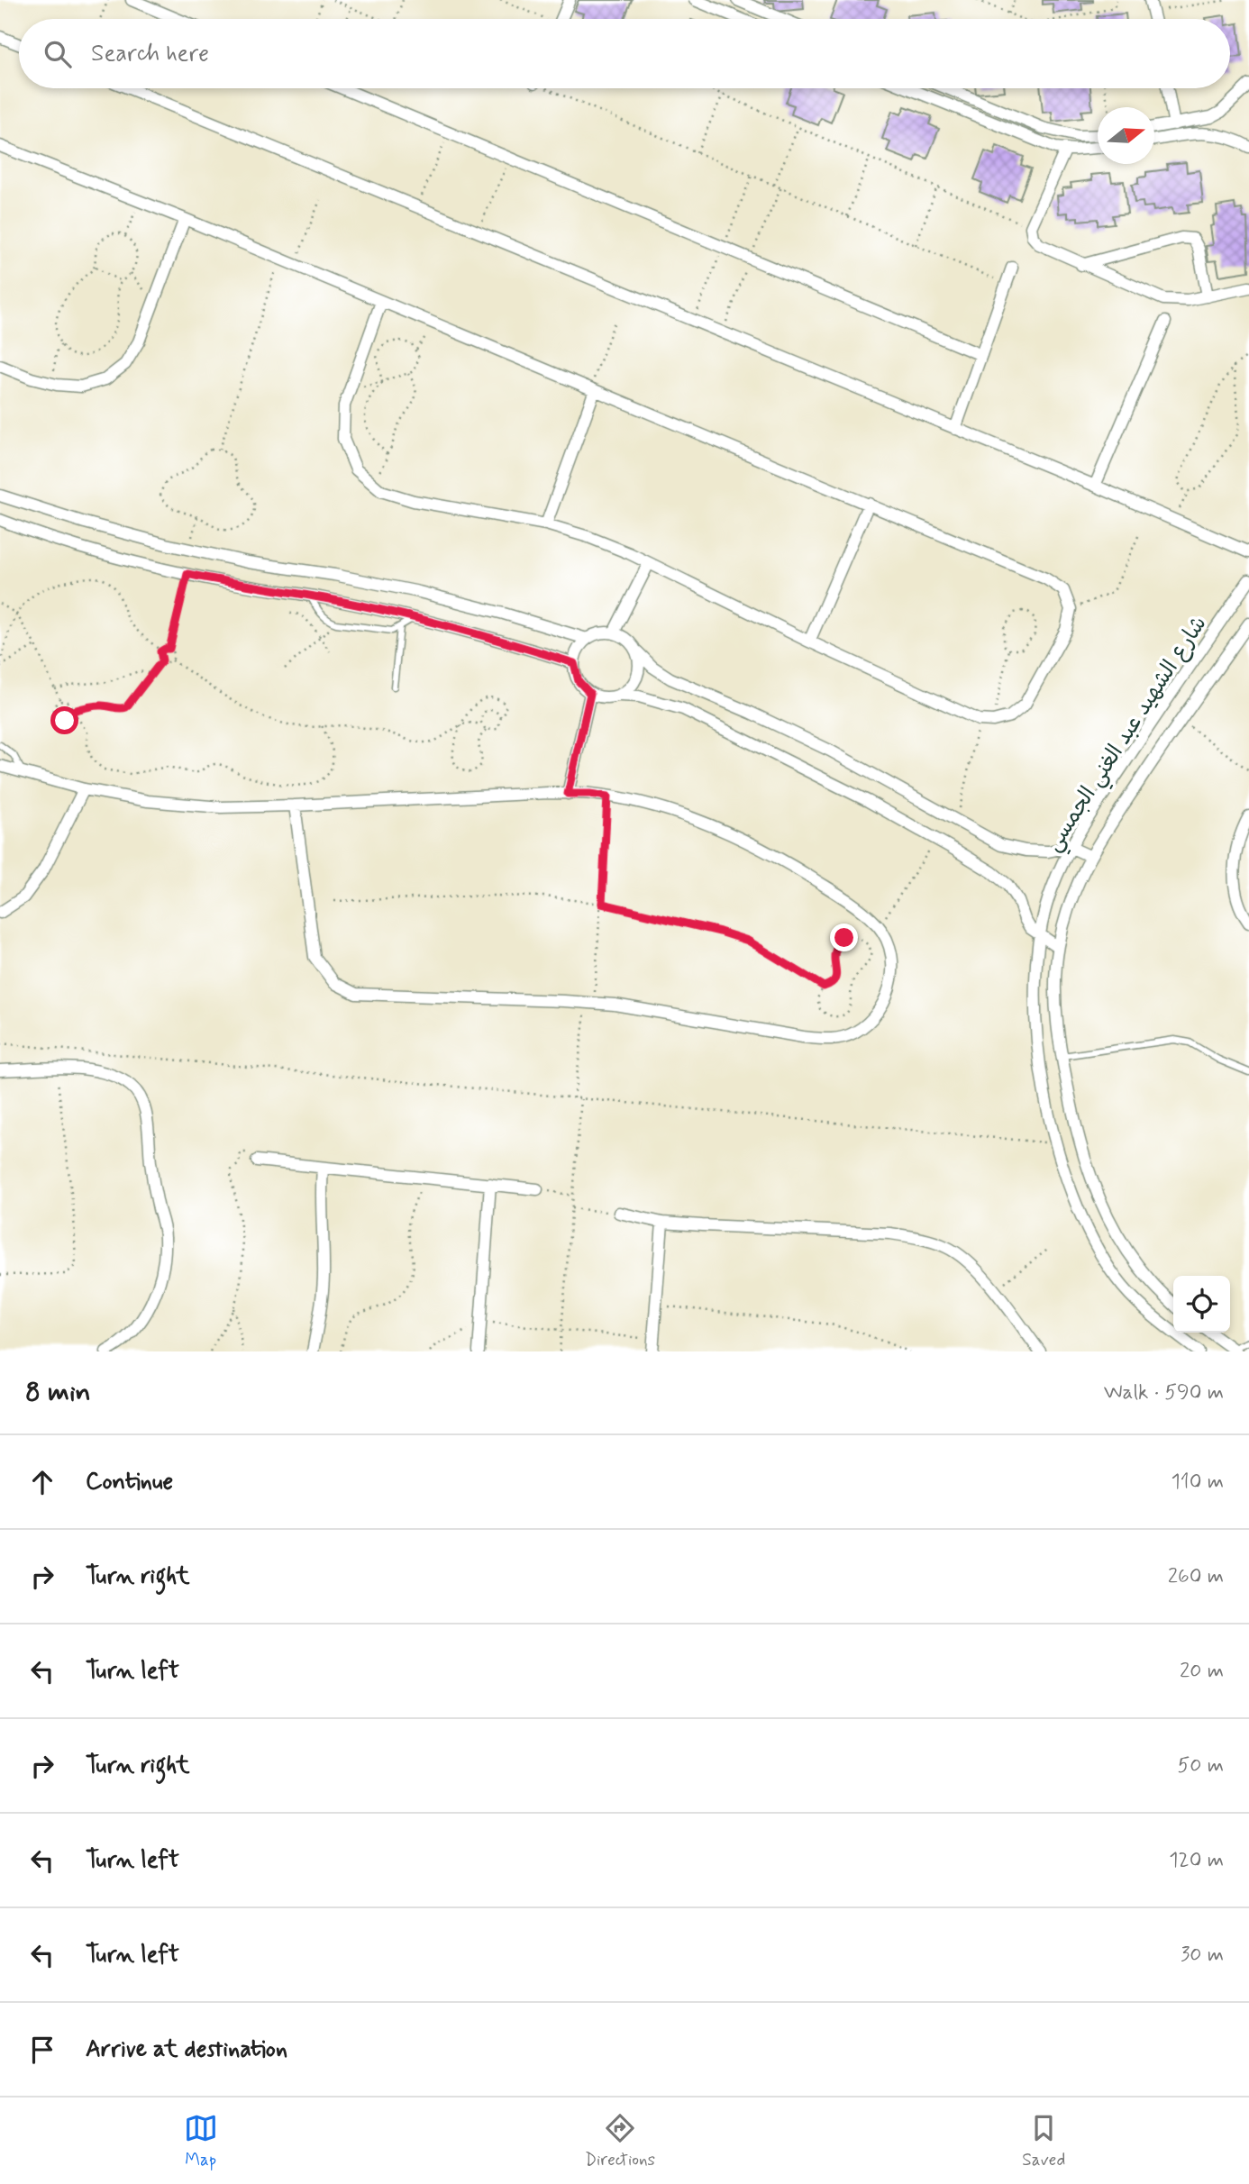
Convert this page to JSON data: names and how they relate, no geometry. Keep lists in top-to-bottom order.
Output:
{
  "streets": {
    "street": ["شارع الشهيد عبد الغني الجمسي"]
  },
  "north": "right",
  "page": {
    "search": "Search here",
    "heading": ["8 min", "Walk · 590 m"],
    "list": [
      ["Continue", "110 m"],
      ["Turn right", "260 m"],
      ["Turn left", "20 m"],
      ["Turn right", "50 m"],
      ["Turn left", "120 m"],
      ["Turn left", "30 m"],
      "Arrive at destination"
    ],
    "nav": ["Map", "Directions", "Saved"]
  }
}
